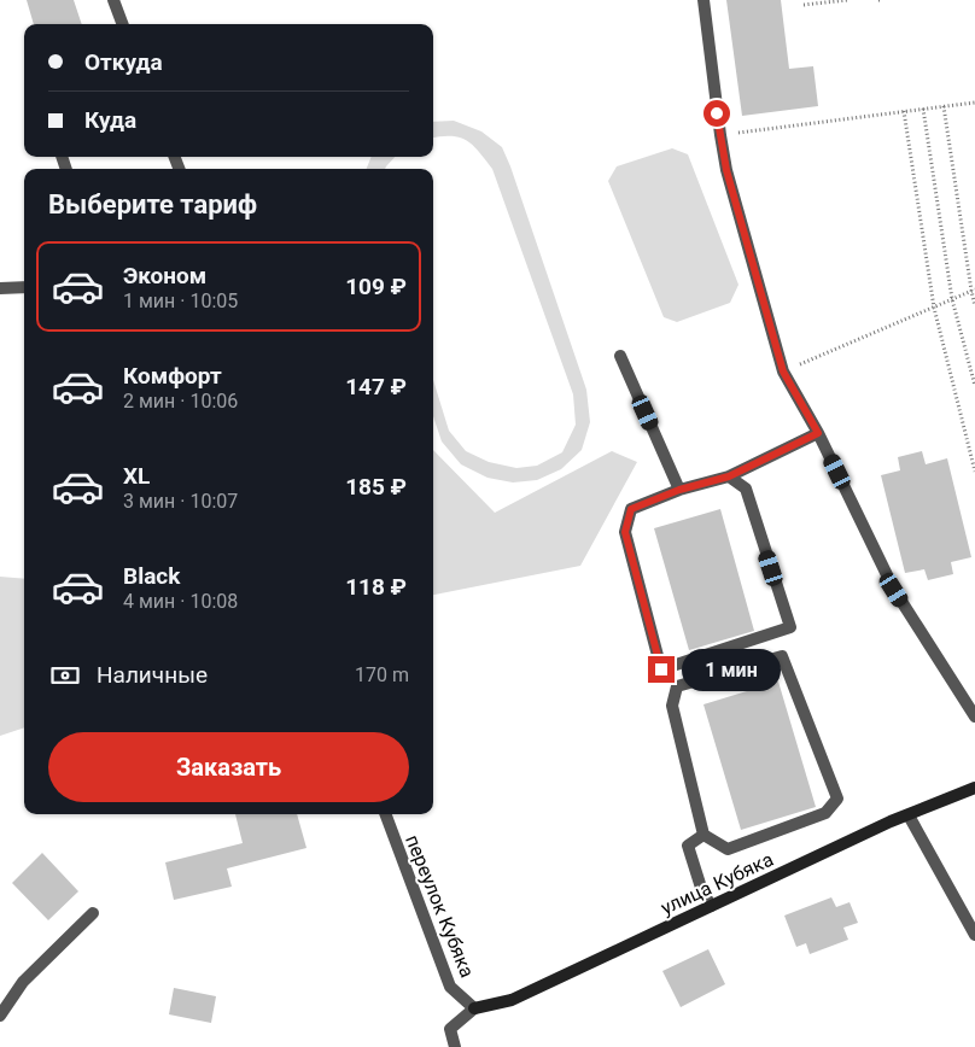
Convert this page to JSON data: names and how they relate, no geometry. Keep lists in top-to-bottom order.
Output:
{
  "streets": {
    "street": ["улица Кубяка", "переулок Кубяка"]
  },
  "crossings": [
    ["улица Кубяка", "переулок Кубяка"]
  ],
  "page": {
    "banner": ["Откуда", "Куда"],
    "heading": "Выберите тариф",
    "list": [
      {
        "name": "Эконом",
        "note": "1 мин · 10:05",
        "value": "109 ₽"
      },
      {
        "name": "Комфорт",
        "note": "2 мин · 10:06",
        "value": "147 ₽"
      },
      {
        "name": "XL",
        "note": "3 мин · 10:07",
        "value": "185 ₽"
      },
      {
        "name": "Black",
        "note": "4 мин · 10:08",
        "value": "118 ₽"
      }
    ],
    "pay": ["Наличные", "170 m"],
    "bubble": "1 мин",
    "buttons": "Заказать"
  }
}
